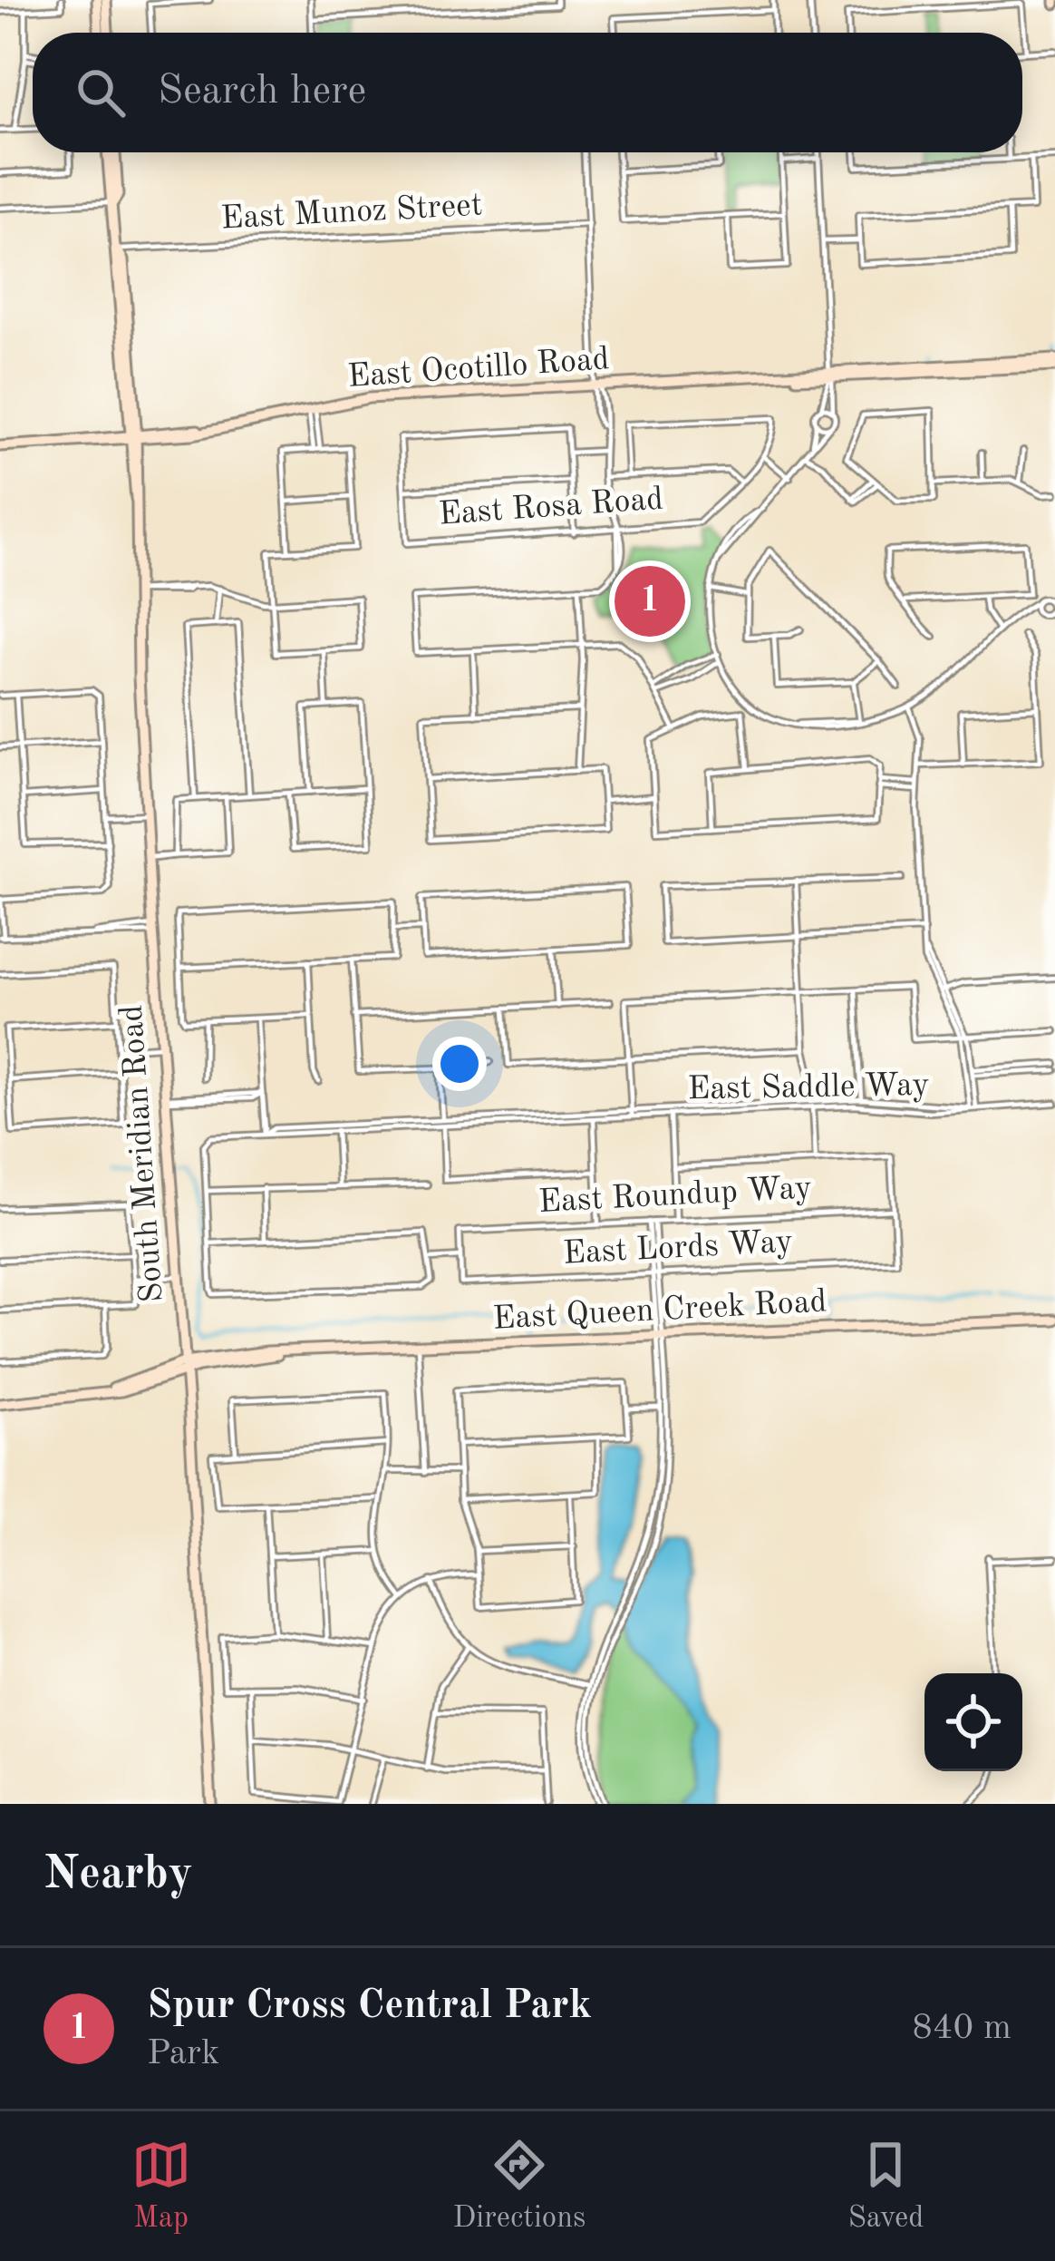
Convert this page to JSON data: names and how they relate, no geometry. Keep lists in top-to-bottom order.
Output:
{
  "streets": {
    "main road": ["East Ocotillo Road", "South Meridian Road", "East Queen Creek Road"],
    "street": [
      "East Munoz Street",
      "East Rosa Road",
      "East Saddle Way",
      "East Roundup Way",
      "East Lords Way"
    ]
  },
  "crossings": [
    ["East Munoz Street", "South Meridian Road"],
    ["East Ocotillo Road", "South Meridian Road"],
    ["South Meridian Road", "East Queen Creek Road"],
    ["East Roundup Way", "East Lords Way"]
  ],
  "page": {
    "search": "Search here",
    "pins": "1",
    "heading": "Nearby",
    "list": [
      {
        "mark": "1",
        "name": "Spur Cross Central Park",
        "note": "Park",
        "value": "840 m"
      }
    ],
    "nav": ["Map", "Directions", "Saved"]
  }
}
